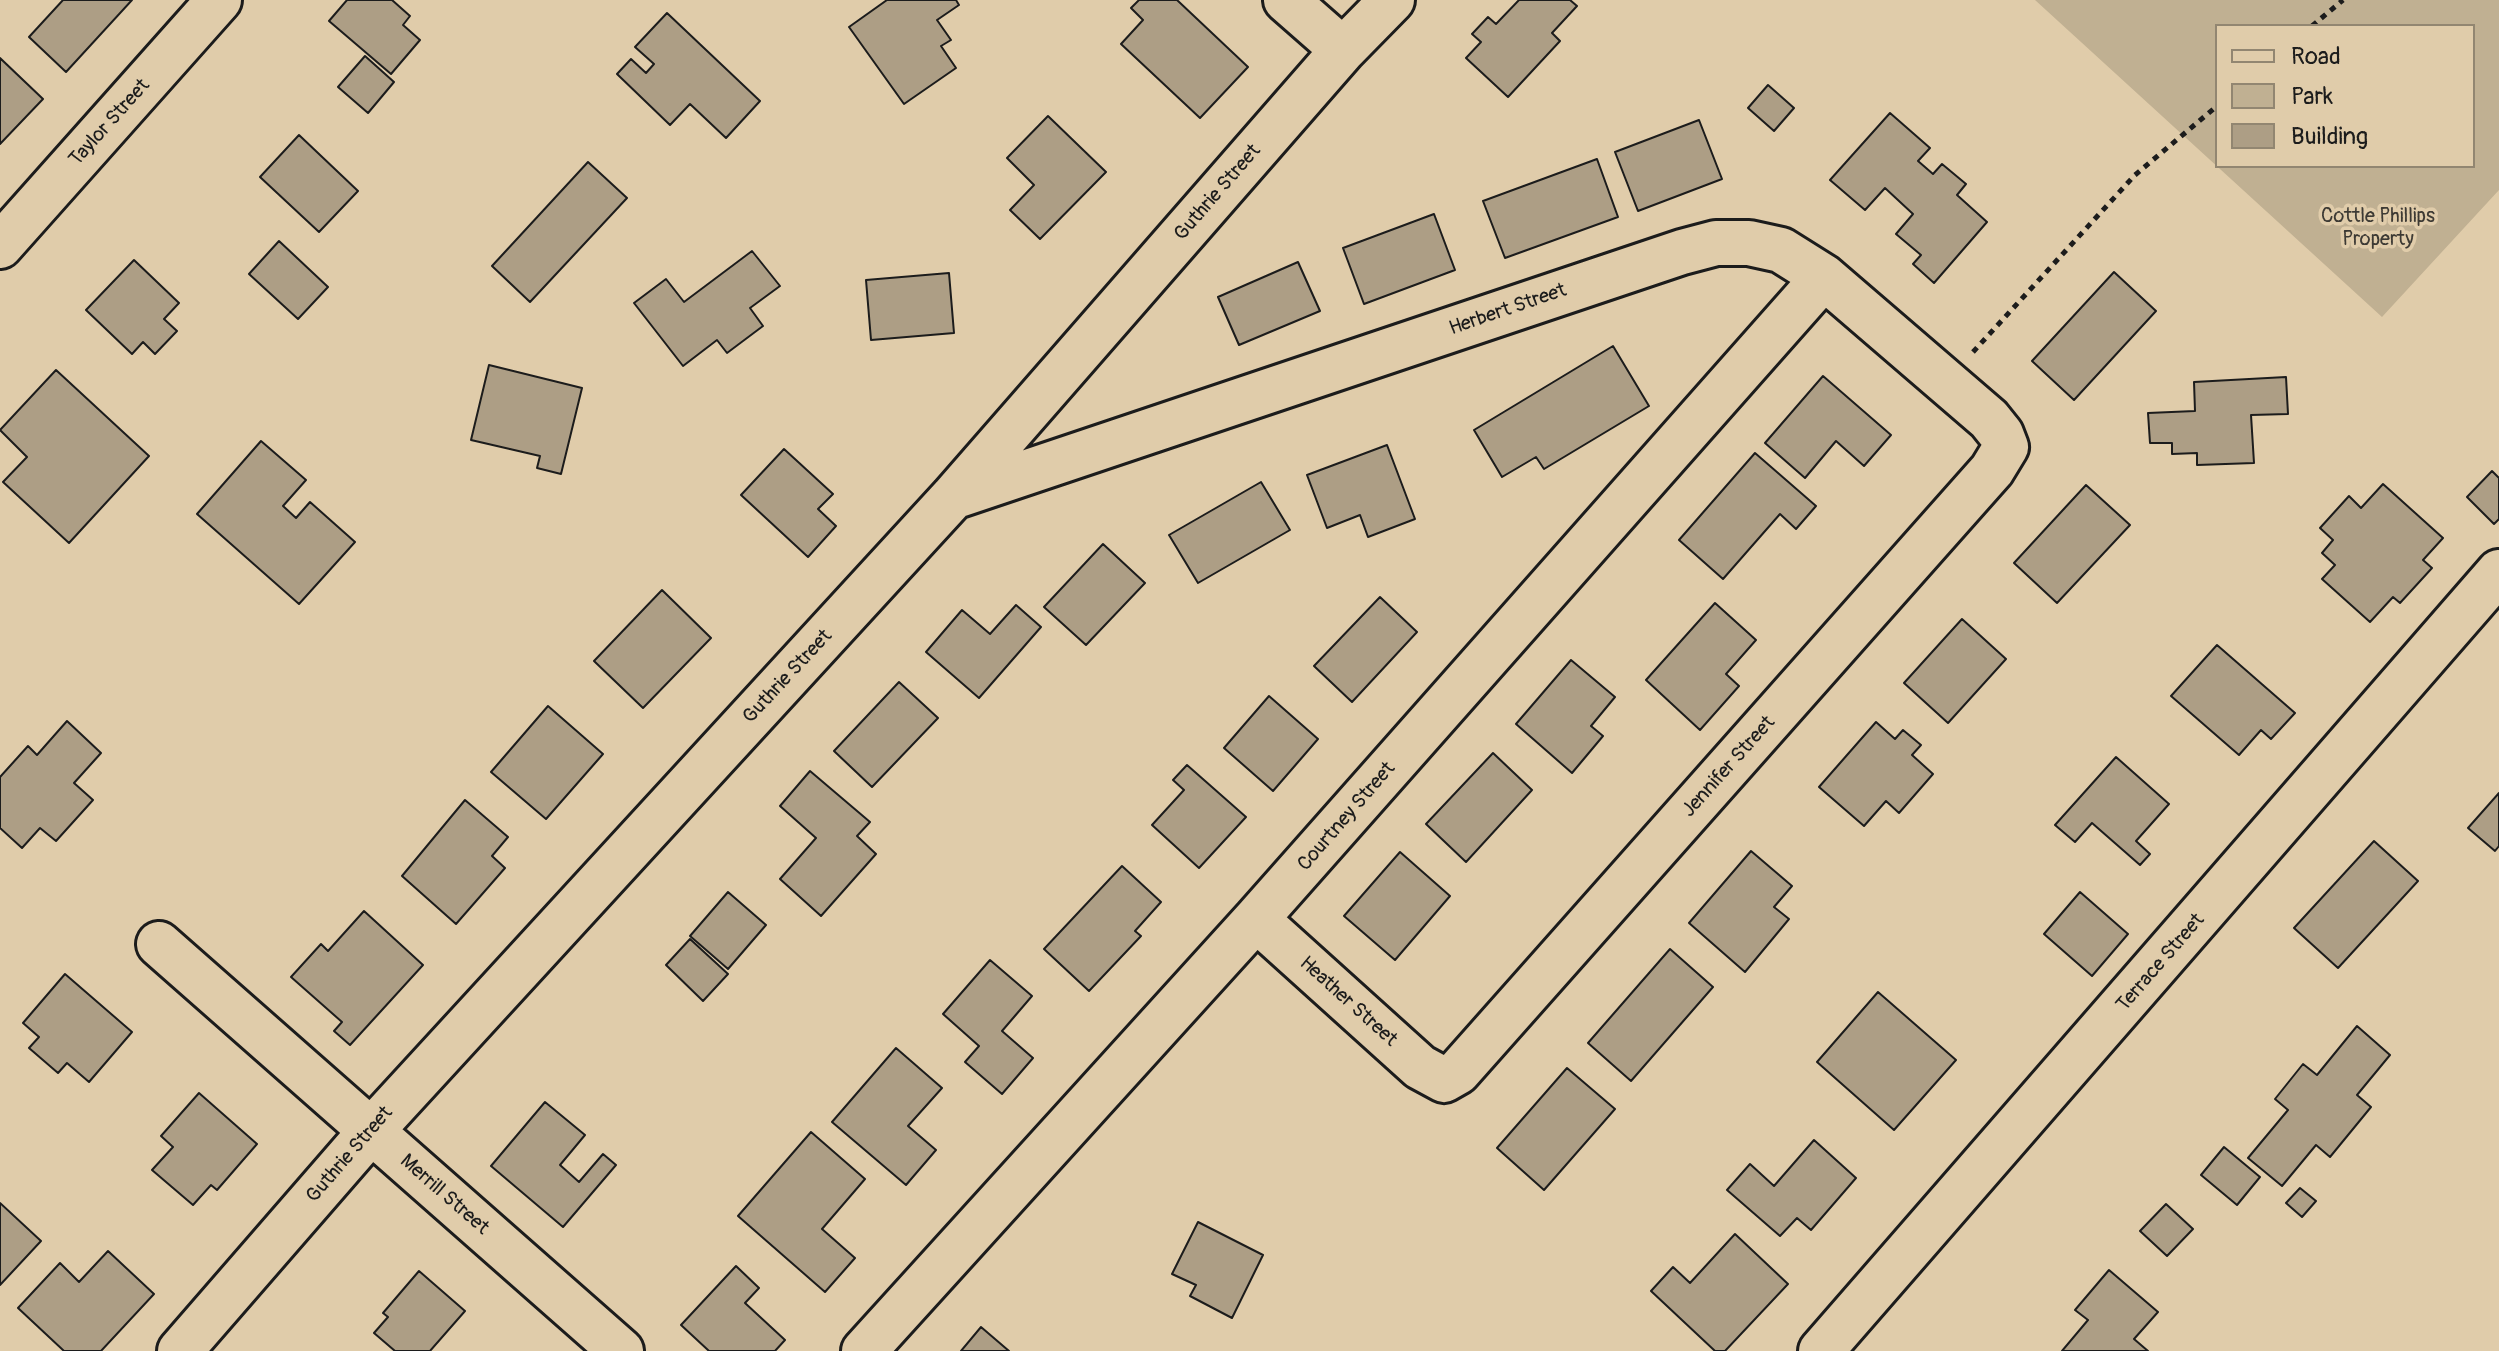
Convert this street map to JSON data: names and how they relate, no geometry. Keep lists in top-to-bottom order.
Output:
{
  "streets": {
    "street": [
      "Taylor Street",
      "Guthrie Street",
      "Herbert Street",
      "Jennifer Street",
      "Courtney Street",
      "Terrace Street",
      "Heather Street",
      "Merrill Street"
    ]
  },
  "crossings": [
    ["Guthrie Street", "Herbert Street"],
    ["Guthrie Street", "Merrill Street"],
    ["Herbert Street", "Jennifer Street"],
    ["Herbert Street", "Courtney Street"],
    ["Jennifer Street", "Heather Street"],
    ["Courtney Street", "Heather Street"]
  ],
  "parks": ["Cottle Phillips Property"],
  "legend": ["Road", "Park", "Building"]
}
